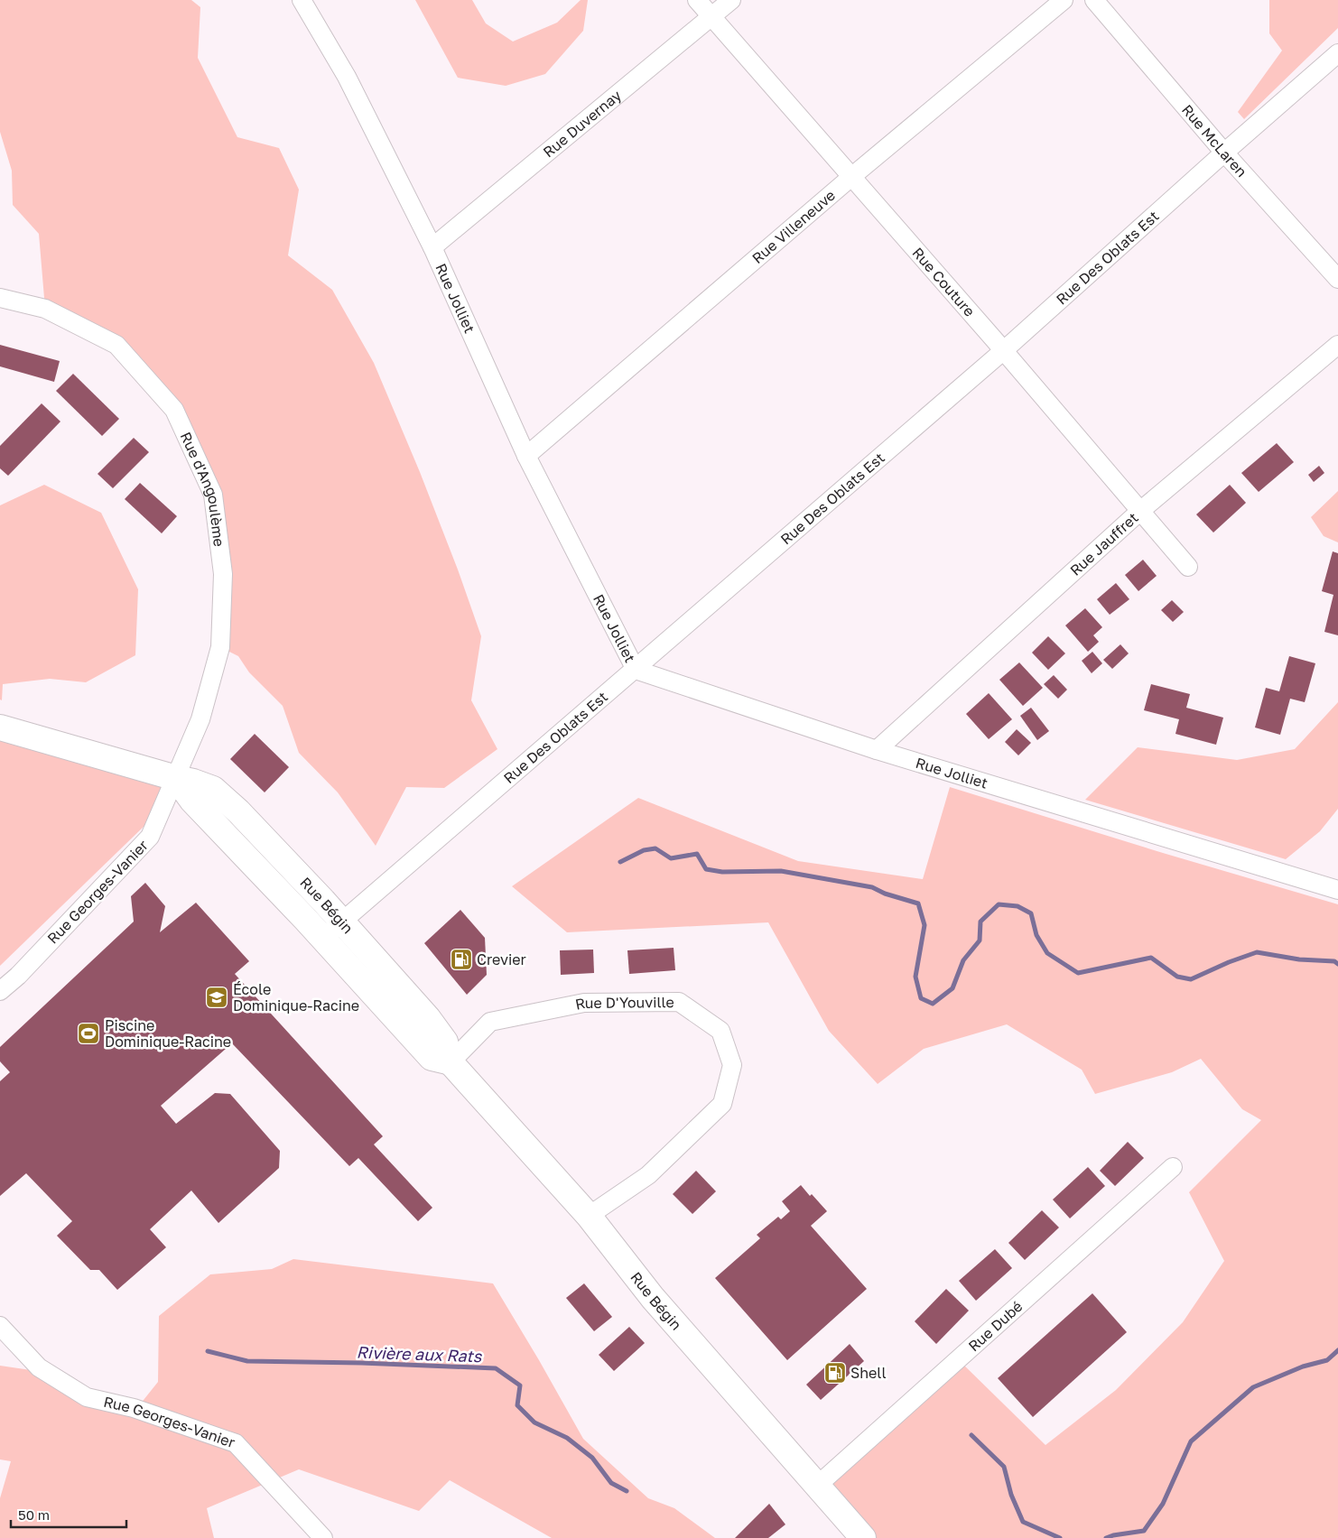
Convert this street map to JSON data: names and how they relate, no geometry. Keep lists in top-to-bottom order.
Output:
{
  "streets": {
    "street": [
      "Rue Duvernay",
      "Rue McLaren",
      "Rue Villeneuve",
      "Rue Des Oblats Est",
      "Rue Couture",
      "Rue Jolliet",
      "Rue d'Angoulème",
      "Rue Jauffret",
      "Rue Georges-Vanier",
      "Rue Bégin",
      "Rue D'Youville",
      "Rue Dubé"
    ]
  },
  "crossings": [
    ["Rue Duvernay", "Rue Couture"],
    ["Rue Duvernay", "Rue Jolliet"],
    ["Rue McLaren", "Rue Des Oblats Est"],
    ["Rue Villeneuve", "Rue Couture"],
    ["Rue Villeneuve", "Rue Jolliet"],
    ["Rue Des Oblats Est", "Rue Couture"],
    ["Rue Des Oblats Est", "Rue Jolliet"],
    ["Rue Des Oblats Est", "Rue Bégin"],
    ["Rue Couture", "Rue Jauffret"],
    ["Rue Jolliet", "Rue Jauffret"],
    ["Rue d'Angoulème", "Rue Georges-Vanier"],
    ["Rue d'Angoulème", "Rue Bégin"],
    ["Rue Georges-Vanier", "Rue Bégin"],
    ["Rue Bégin", "Rue D'Youville"],
    ["Rue Bégin", "Rue Dubé"]
  ],
  "water": ["Rivière aux Rats"],
  "places": {
    "fuel station": ["Crevier", "Shell"],
    "school or university": ["École Dominique-Racine"],
    "sports": ["Piscine Dominique-Racine"]
  },
  "scale_bar": "50 m"
}
